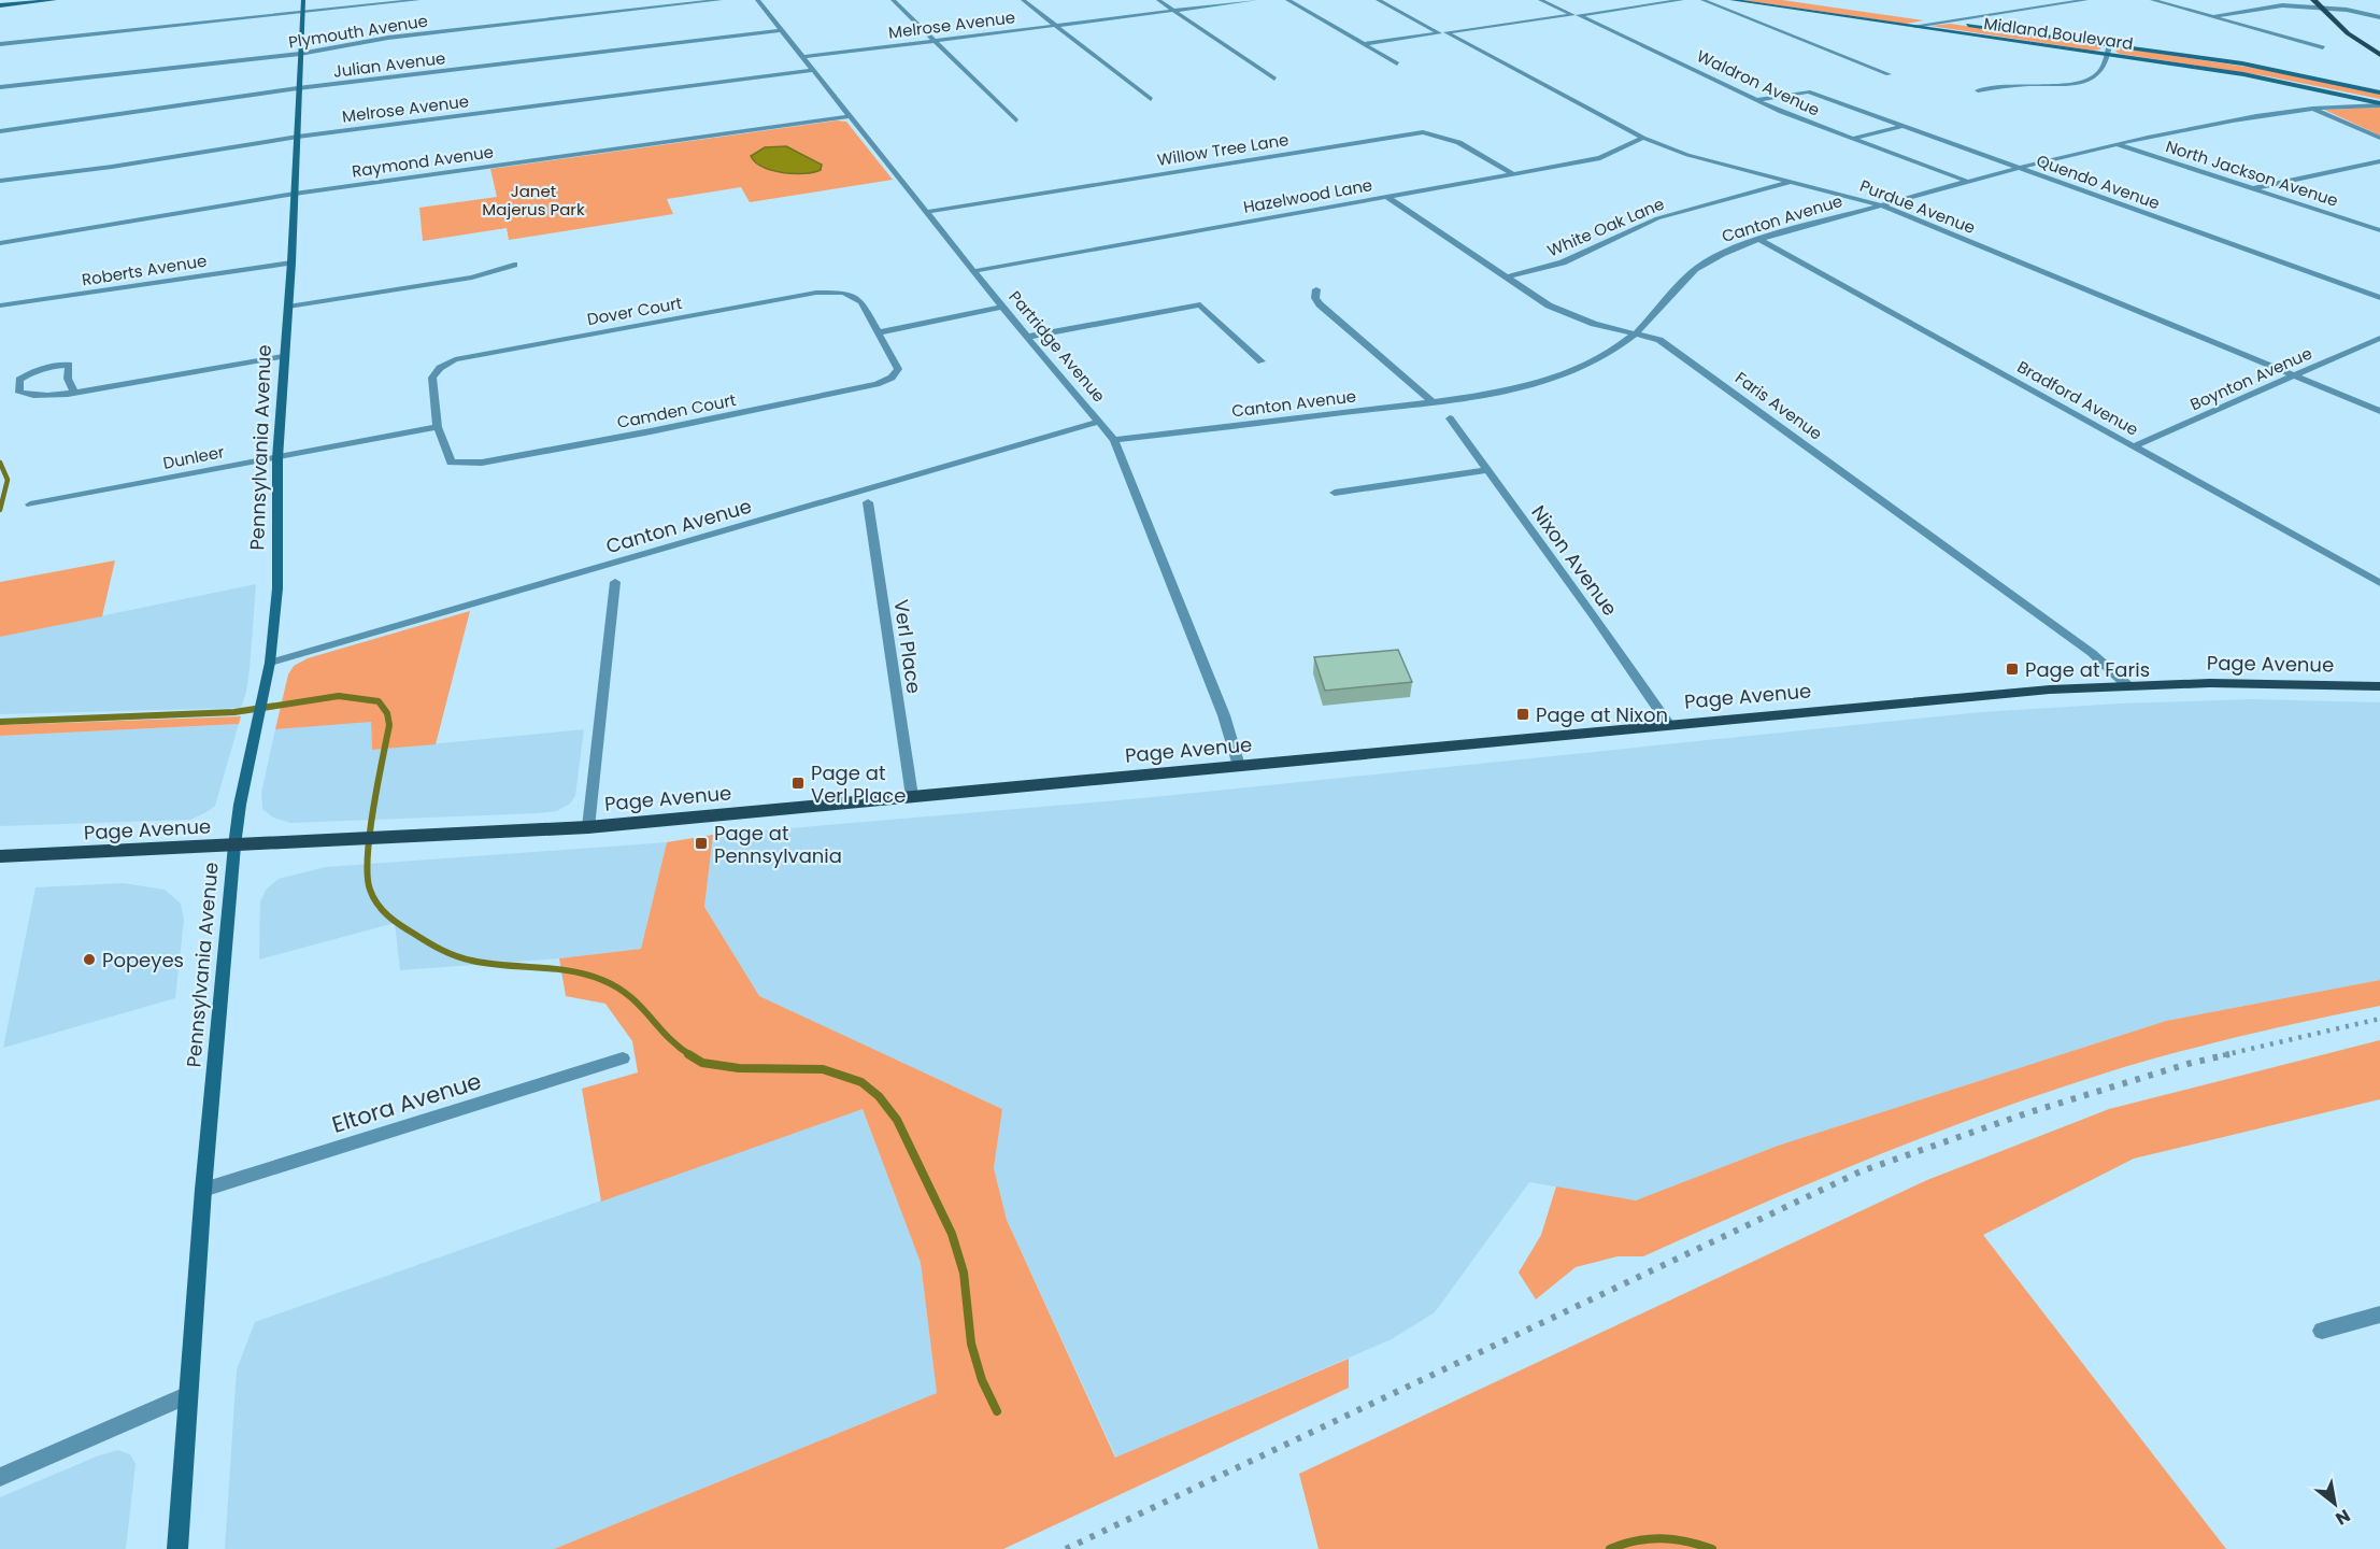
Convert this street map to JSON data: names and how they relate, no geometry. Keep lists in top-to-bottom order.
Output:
{
  "streets": {
    "main road": ["Page Avenue"],
    "street": [
      "Melrose Avenue",
      "Plymouth Avenue",
      "Midland Boulevard",
      "Julian Avenue",
      "Waldron Avenue",
      "Willow Tree Lane",
      "Raymond Avenue",
      "North Jackson Avenue",
      "Quendo Avenue",
      "Hazelwood Lane",
      "Purdue Avenue",
      "Canton Avenue",
      "White Oak Lane",
      "Roberts Avenue",
      "Dover Court",
      "Partridge Avenue",
      "Boynton Avenue",
      "Bradford Avenue",
      "Faris Avenue",
      "Camden Court",
      "Pennsylvania Avenue",
      "Dunleer",
      "Nixon Avenue",
      "Verl Place",
      "Eltora Avenue"
    ]
  },
  "crossings": [
    ["Melrose Avenue", "Partridge Avenue"],
    ["Melrose Avenue", "Pennsylvania Avenue"],
    ["Plymouth Avenue", "Pennsylvania Avenue"],
    ["Midland Boulevard", "Canton Avenue"],
    ["Julian Avenue", "Partridge Avenue"],
    ["Julian Avenue", "Pennsylvania Avenue"],
    ["Waldron Avenue", "Quendo Avenue"],
    ["Waldron Avenue", "Canton Avenue"],
    ["Willow Tree Lane", "Hazelwood Lane"],
    ["Willow Tree Lane", "Partridge Avenue"],
    ["Raymond Avenue", "Partridge Avenue"],
    ["Raymond Avenue", "Pennsylvania Avenue"],
    ["North Jackson Avenue", "Canton Avenue"],
    ["Quendo Avenue", "Canton Avenue"],
    ["Hazelwood Lane", "Purdue Avenue"],
    ["Hazelwood Lane", "Partridge Avenue"],
    ["Hazelwood Lane", "Faris Avenue"],
    ["Purdue Avenue", "Canton Avenue"],
    ["Purdue Avenue", "White Oak Lane"],
    ["Purdue Avenue", "Boynton Avenue"],
    ["Canton Avenue", "Partridge Avenue"],
    ["Canton Avenue", "Bradford Avenue"],
    ["Canton Avenue", "Faris Avenue"],
    ["Canton Avenue", "Pennsylvania Avenue"],
    ["White Oak Lane", "Faris Avenue"],
    ["Roberts Avenue", "Pennsylvania Avenue"],
    ["Dover Court", "Camden Court"],
    ["Dover Court", "Dunleer"],
    ["Partridge Avenue", "Page Avenue"],
    ["Boynton Avenue", "Bradford Avenue"],
    ["Faris Avenue", "Page Avenue"],
    ["Camden Court", "Dunleer"],
    ["Pennsylvania Avenue", "Dunleer"],
    ["Pennsylvania Avenue", "Page Avenue"],
    ["Pennsylvania Avenue", "Eltora Avenue"],
    ["Nixon Avenue", "Page Avenue"],
    ["Verl Place", "Page Avenue"]
  ],
  "parks": ["Janet Majerus Park"],
  "places": {
    "transit": [
      "Page at Faris",
      "Page at Nixon",
      "Page at Verl Place",
      "Page at Pennsylvania"
    ],
    "other": ["Popeyes"]
  },
  "north": "bottom right"
}
